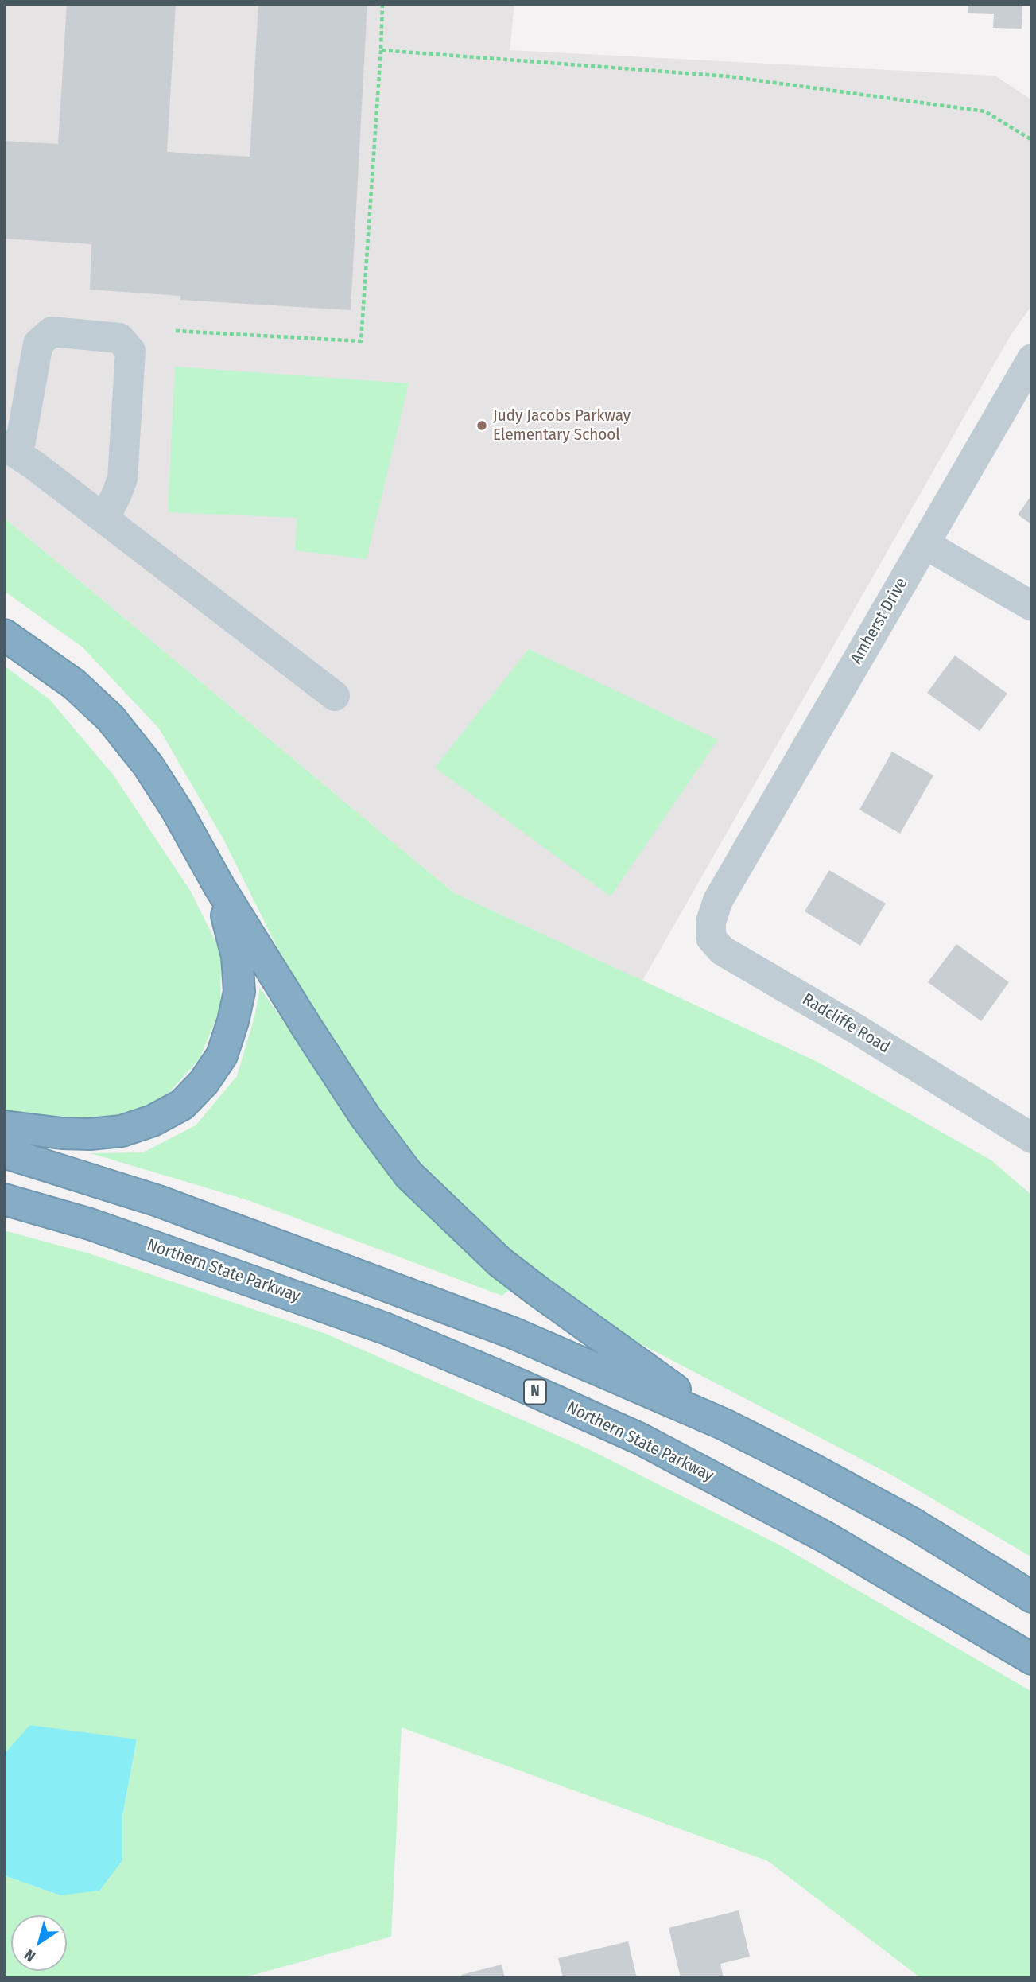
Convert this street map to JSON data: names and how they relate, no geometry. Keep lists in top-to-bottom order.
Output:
{
  "streets": {
    "highway": ["Northern State Parkway", "N"],
    "street": ["Amherst Drive", "Radcliffe Road"]
  },
  "crossings": [
    ["Amherst Drive", "Radcliffe Road"]
  ],
  "places": ["Judy Jacobs Parkway Elementary School"],
  "north": "bottom left"
}
